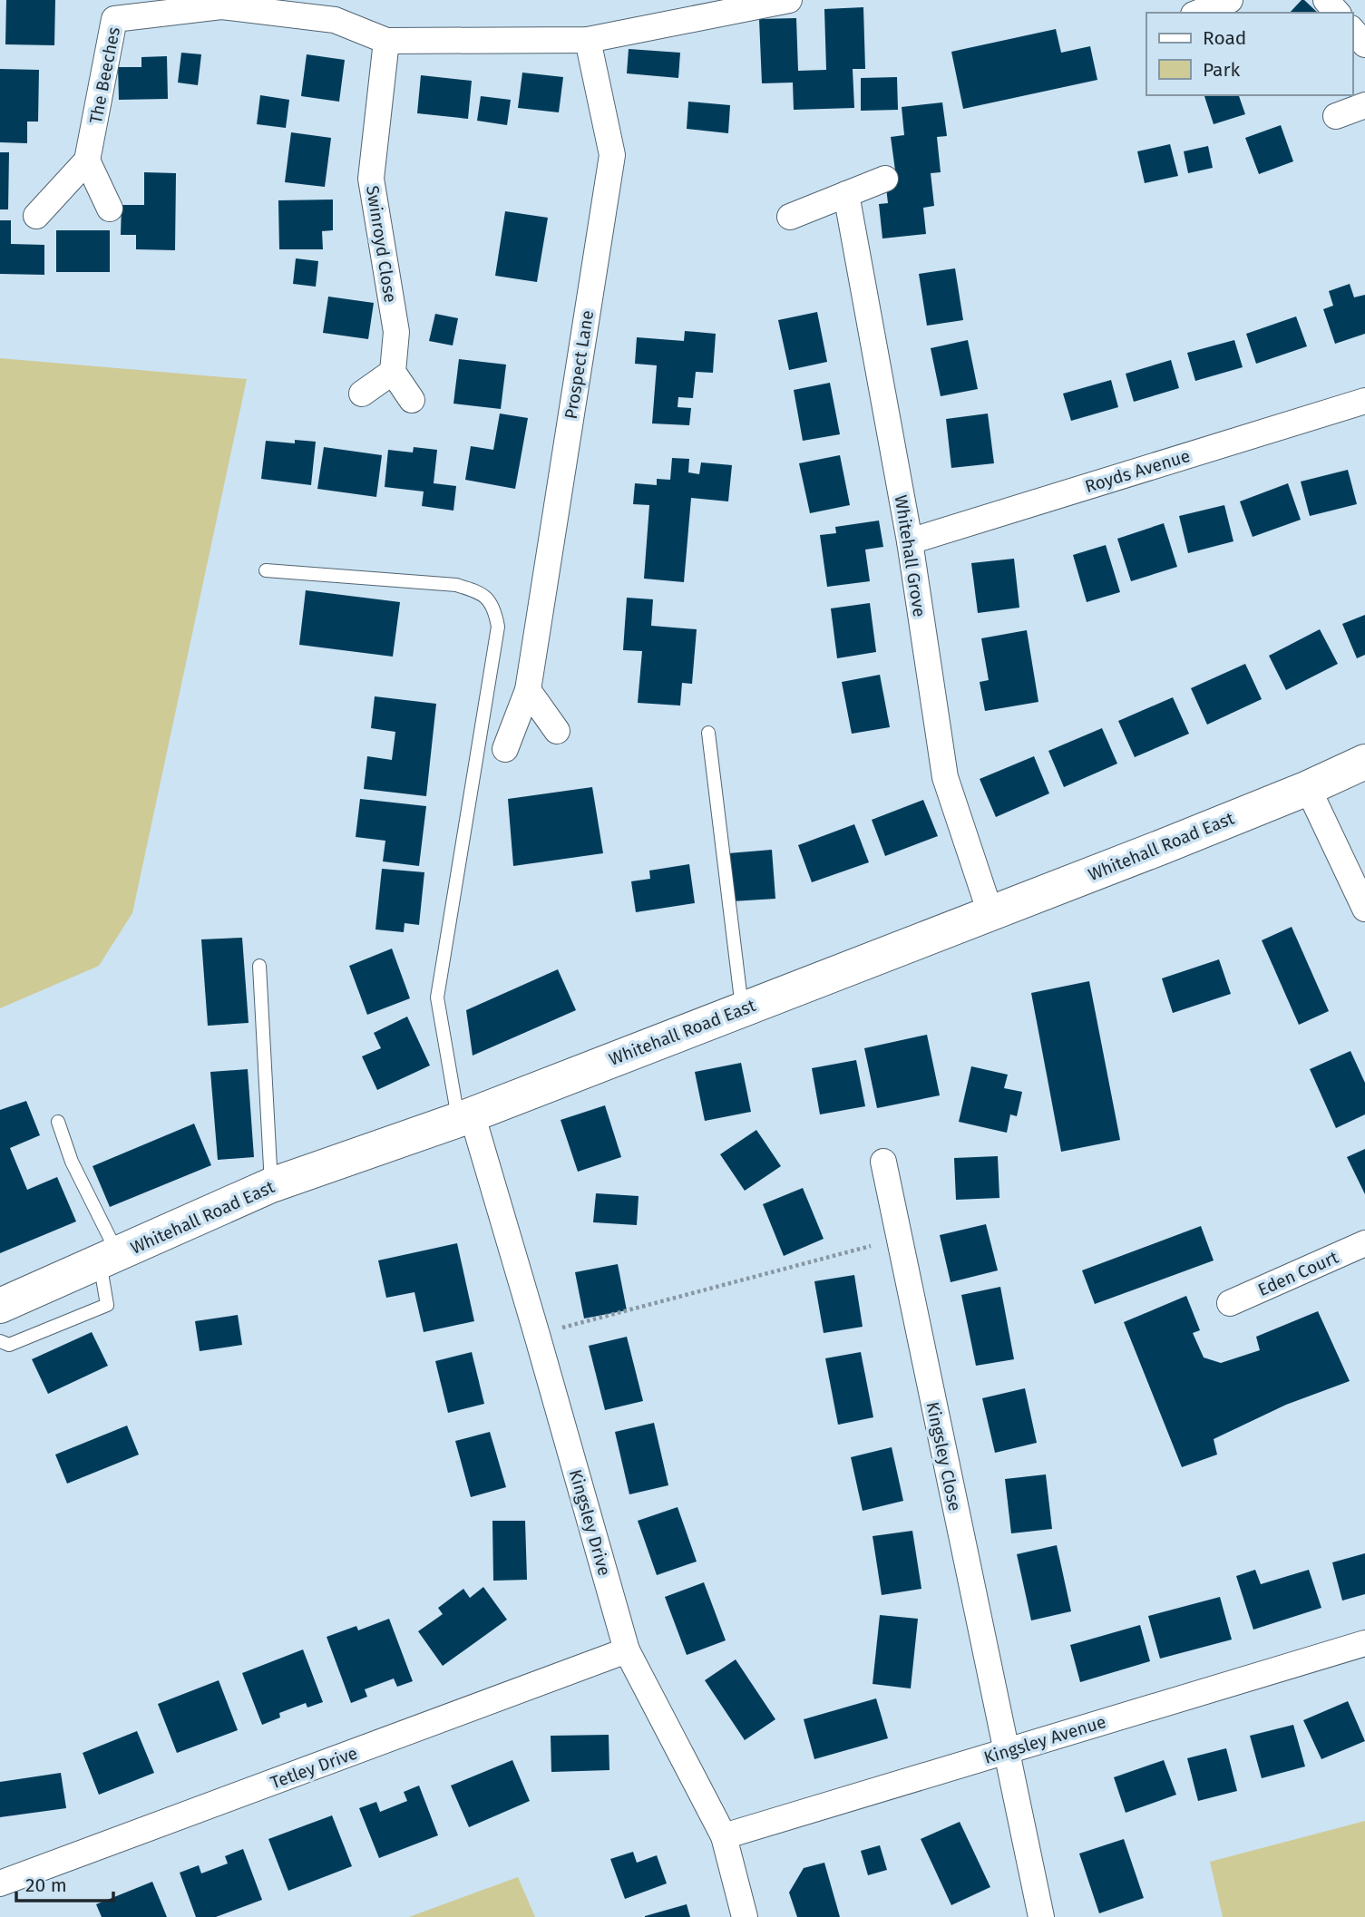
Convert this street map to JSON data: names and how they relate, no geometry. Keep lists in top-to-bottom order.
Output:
{
  "streets": {
    "main road": ["Whitehall Road East"],
    "street": [
      "The Beeches",
      "Swinroyd Close",
      "Prospect Lane",
      "Royds Avenue",
      "Whitehall Grove",
      "Eden Court",
      "Kingsley Close",
      "Kingsley Drive",
      "Kingsley Avenue",
      "Tetley Drive"
    ]
  },
  "crossings": [
    ["Royds Avenue", "Whitehall Grove"],
    ["Whitehall Grove", "Whitehall Road East"],
    ["Whitehall Road East", "Kingsley Drive"],
    ["Kingsley Close", "Kingsley Avenue"],
    ["Kingsley Drive", "Kingsley Avenue"],
    ["Kingsley Drive", "Tetley Drive"]
  ],
  "legend": ["Road", "Park"],
  "scale_bar": "20 m"
}
